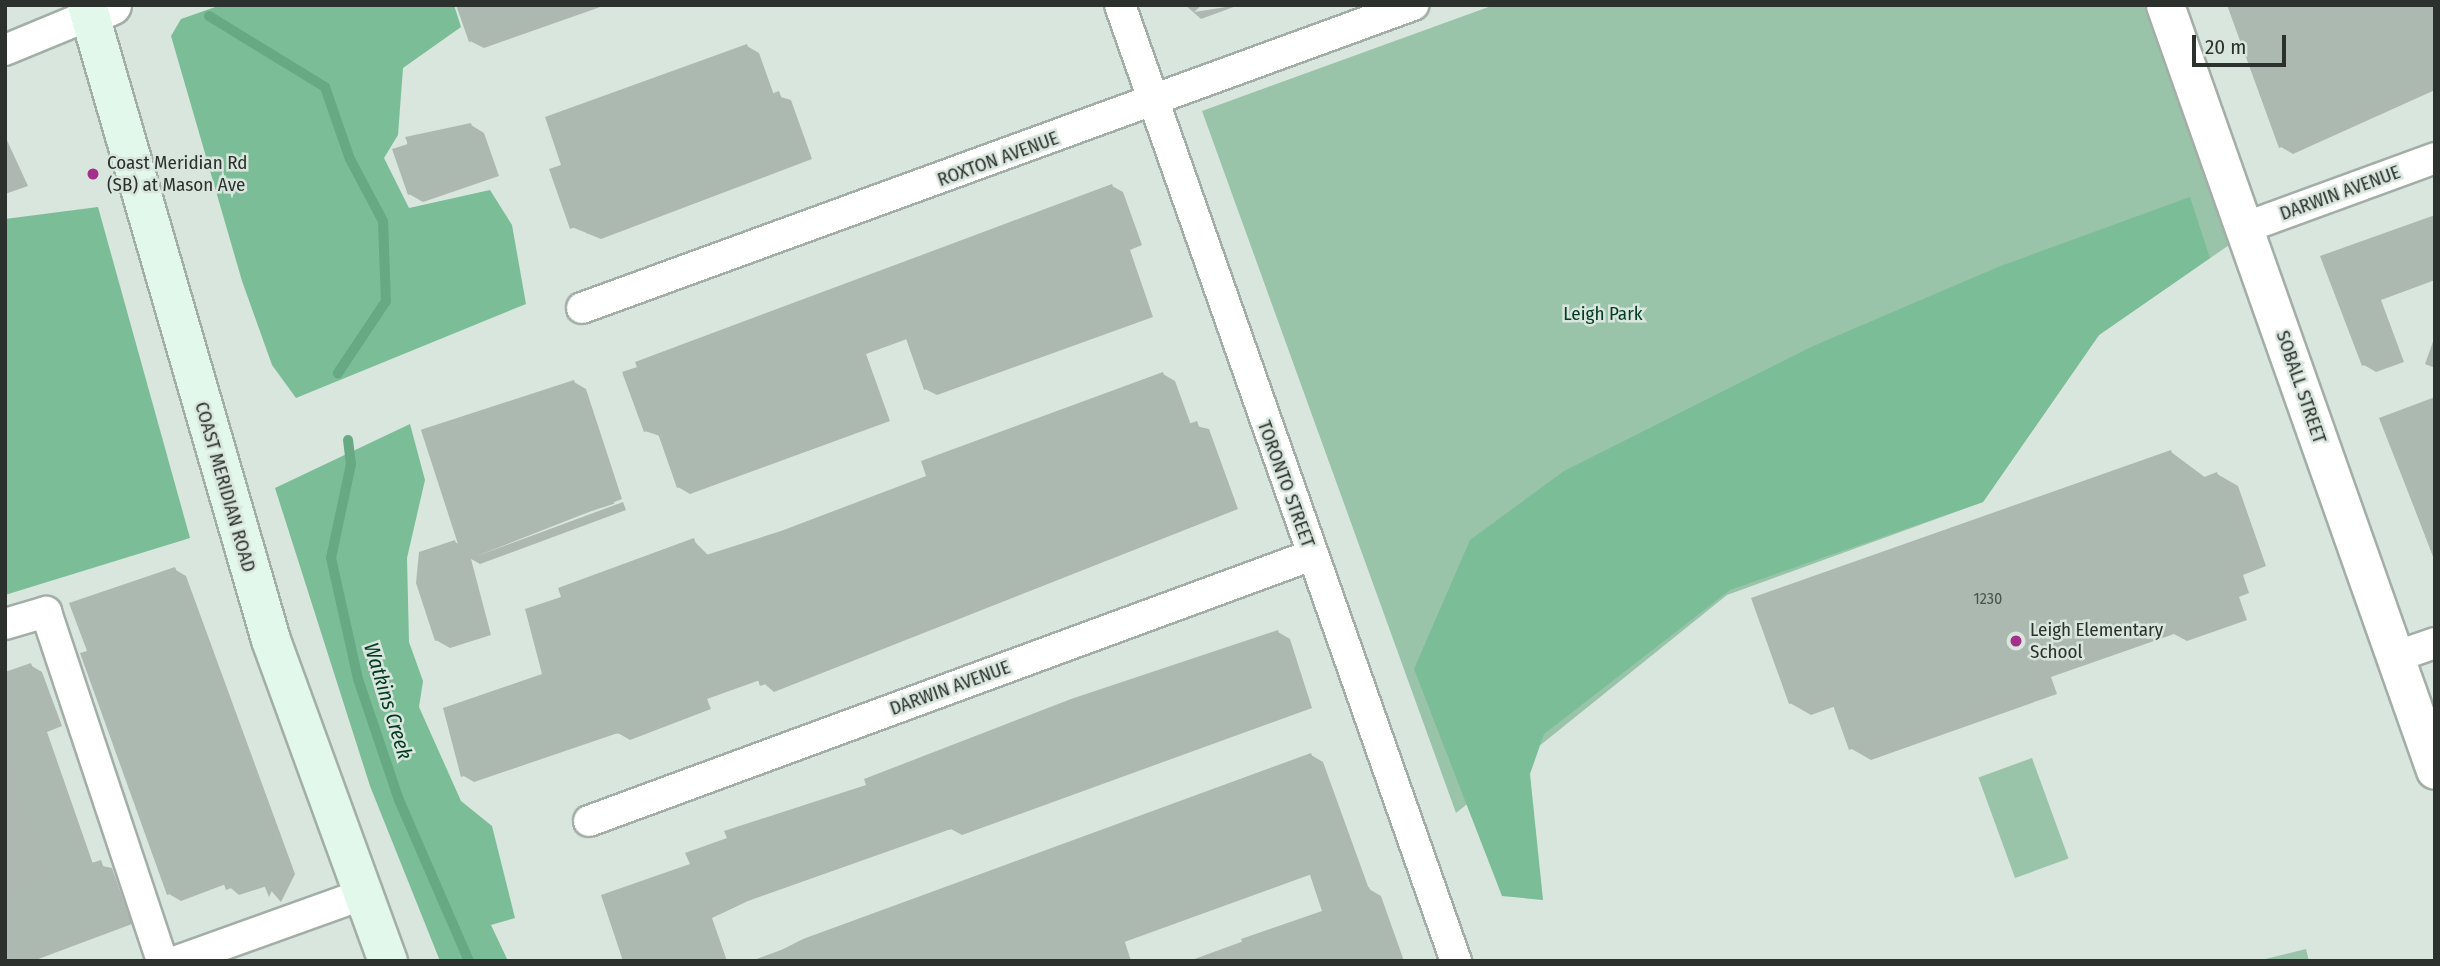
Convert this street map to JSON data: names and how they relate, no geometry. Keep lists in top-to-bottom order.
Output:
{
  "streets": {
    "main road": ["COAST MERIDIAN ROAD"],
    "street": [
      "ROXTON AVENUE",
      "DARWIN AVENUE",
      "SOBALL STREET",
      "TORONTO STREET"
    ]
  },
  "crossings": [
    ["ROXTON AVENUE", "TORONTO STREET"],
    ["DARWIN AVENUE", "SOBALL STREET"],
    ["DARWIN AVENUE", "TORONTO STREET"]
  ],
  "water": ["Watkins Creek"],
  "parks": ["Leigh Park"],
  "places": ["Coast Meridian Rd (SB) at Mason Ave", "Leigh Elementary School"],
  "house_numbers": ["1230"],
  "scale_bar": "20 m"
}
